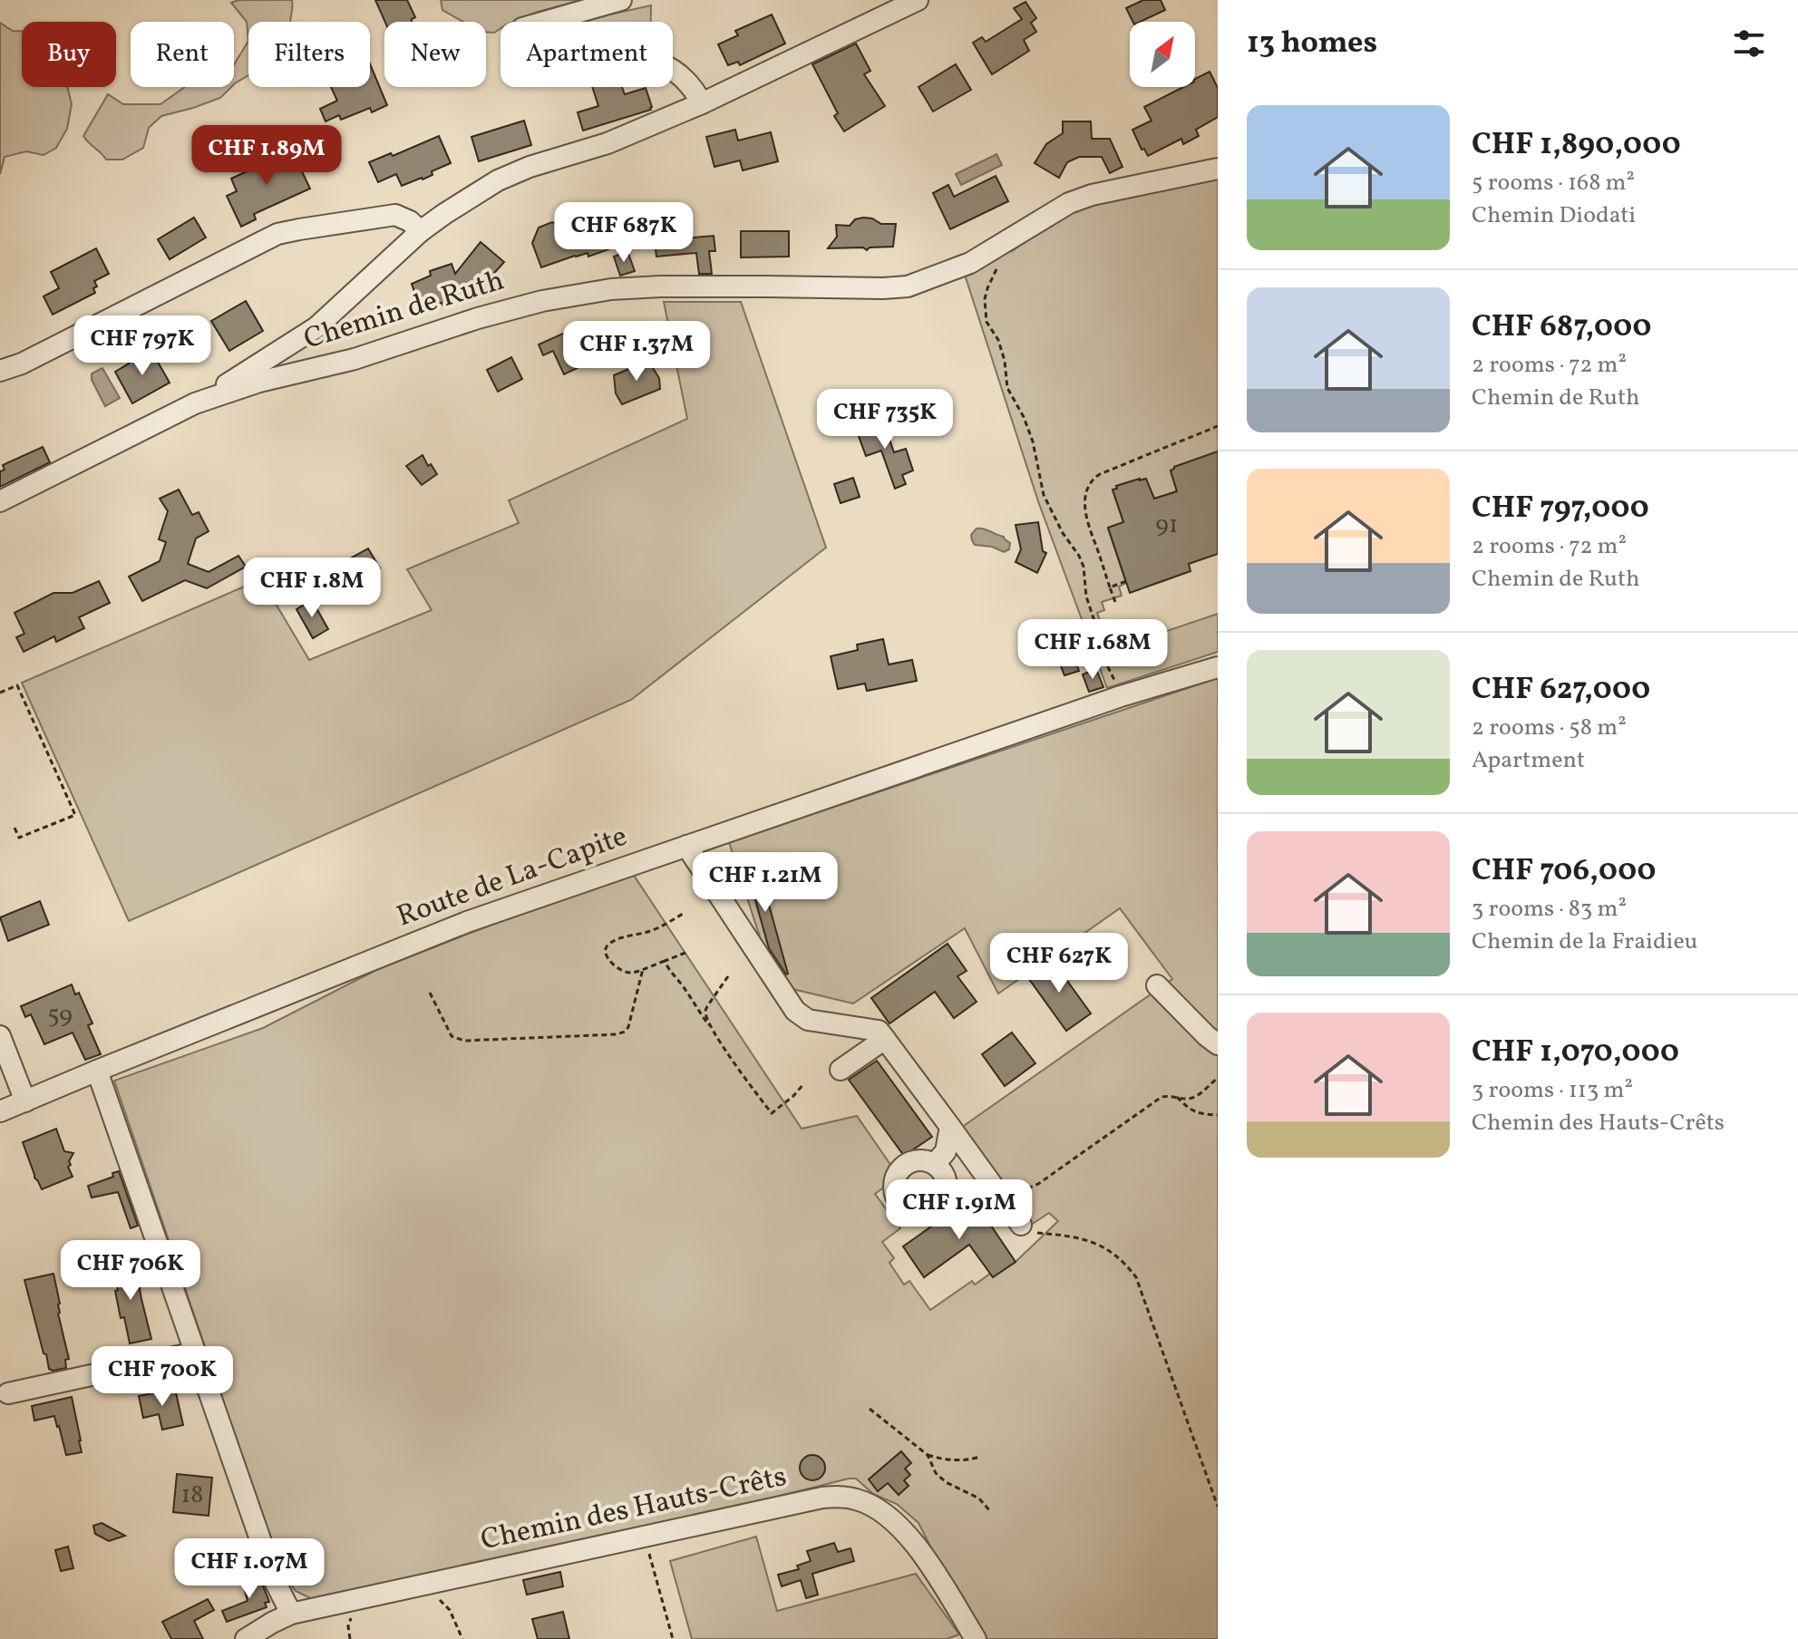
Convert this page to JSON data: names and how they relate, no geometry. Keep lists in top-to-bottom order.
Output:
{
  "streets": {
    "street": ["Chemin de Ruth", "Route de La-Capite", "Chemin des Hauts-Crêts"]
  },
  "house_numbers": ["91", "59", "18"],
  "north": "top right",
  "page": {
    "heading": "13 homes",
    "chip": [
      "Buy",
      "Rent",
      "Filters",
      "New",
      "Apartment"
    ],
    "list": [
      {
        "name": "CHF 1,890,000",
        "note": "5 rooms · 168 m² · Chemin Diodati"
      },
      {
        "name": "CHF 687,000",
        "note": "2 rooms · 72 m² · Chemin de Ruth"
      },
      {
        "name": "CHF 797,000",
        "note": "2 rooms · 72 m² · Chemin de Ruth"
      },
      {
        "name": "CHF 627,000",
        "note": "2 rooms · 58 m² · Apartment"
      },
      {
        "name": "CHF 706,000",
        "note": "3 rooms · 83 m² · Chemin de la Fraidieu"
      },
      {
        "name": "CHF 1,070,000",
        "note": "3 rooms · 113 m² · Chemin des Hauts-Crêts"
      }
    ],
    "price": [
      "CHF 1.89M",
      "CHF 687K",
      "CHF 797K",
      "CHF 1.37M",
      "CHF 735K",
      "CHF 1.8M",
      "CHF 1.68M",
      "CHF 1.21M",
      "CHF 627K",
      "CHF 1.91M",
      "CHF 706K",
      "CHF 700K",
      "CHF 1.07M"
    ]
  }
}
